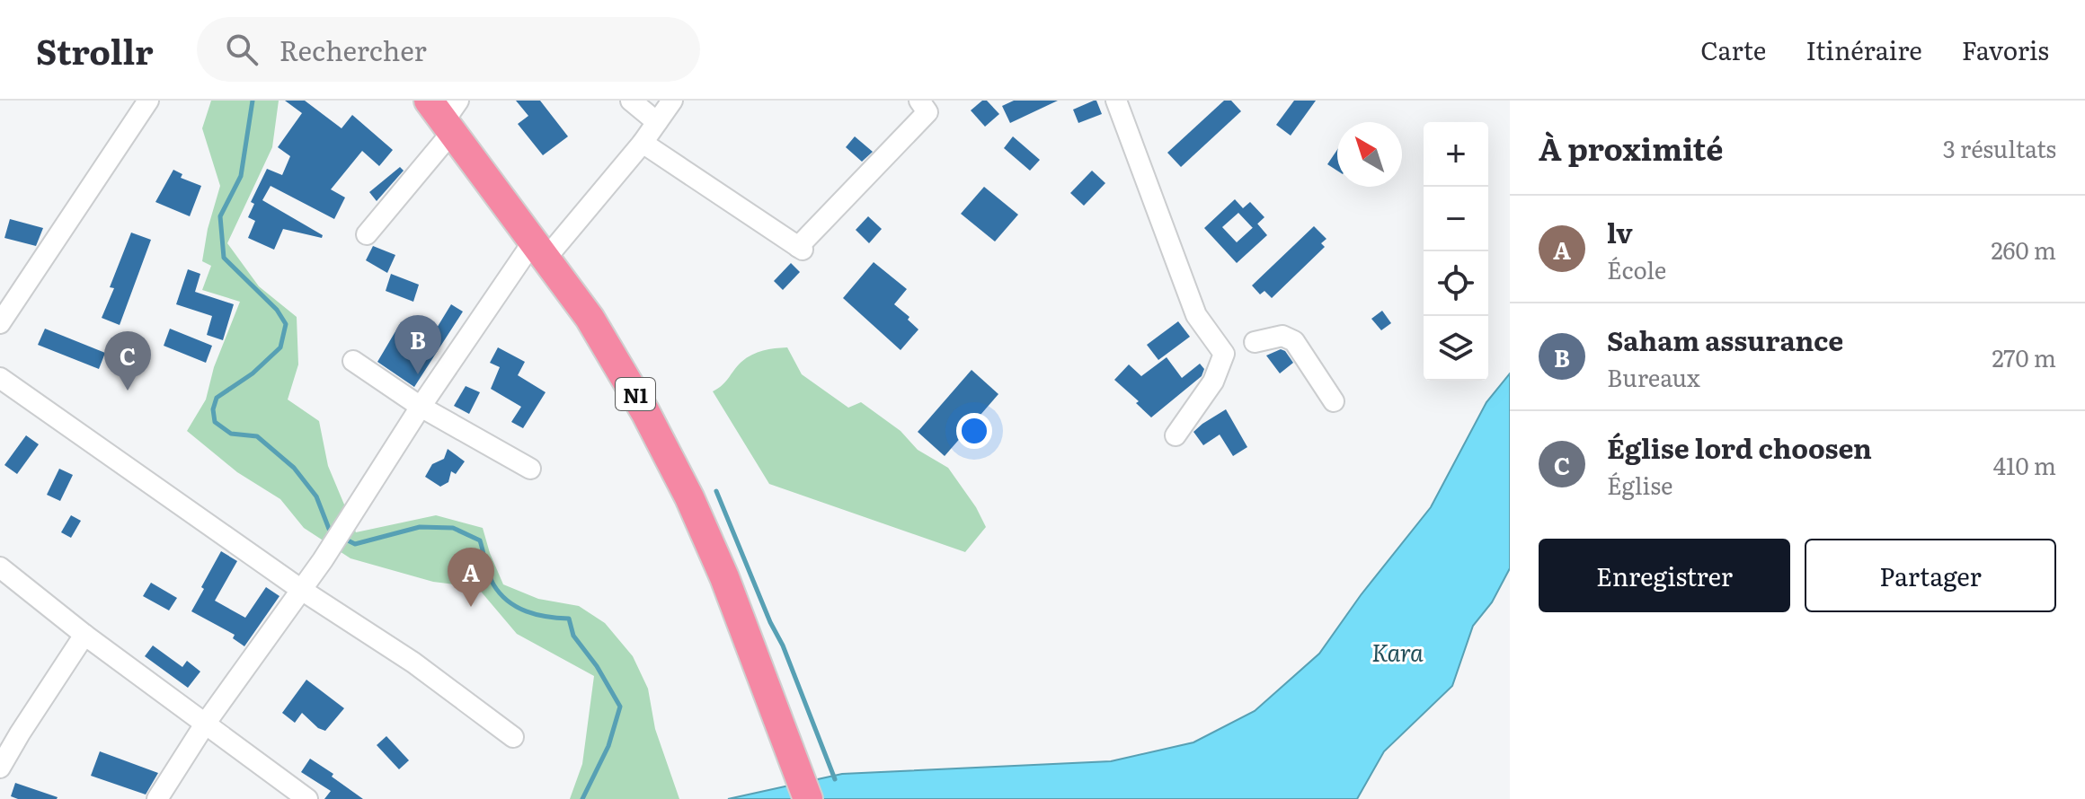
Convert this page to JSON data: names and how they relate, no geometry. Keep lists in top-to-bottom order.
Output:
{
  "streets": {
    "highway": ["N1"]
  },
  "water": ["Kara"],
  "north": "top left",
  "page": {
    "header": "Strollr",
    "search": "Rechercher",
    "nav": ["Carte", "Itinéraire", "Favoris"],
    "heading": ["À proximité", "3 résultats"],
    "map_buttons": ["+", "−"],
    "list": [
      {
        "mark": "A",
        "name": "lv",
        "note": "École",
        "value": "260 m"
      },
      {
        "mark": "B",
        "name": "Saham assurance",
        "note": "Bureaux",
        "value": "270 m"
      },
      {
        "mark": "C",
        "name": "Église lord choosen",
        "note": "Église",
        "value": "410 m"
      }
    ],
    "pins": ["B", "C", "A"],
    "buttons": ["Enregistrer", "Partager"]
  }
}
